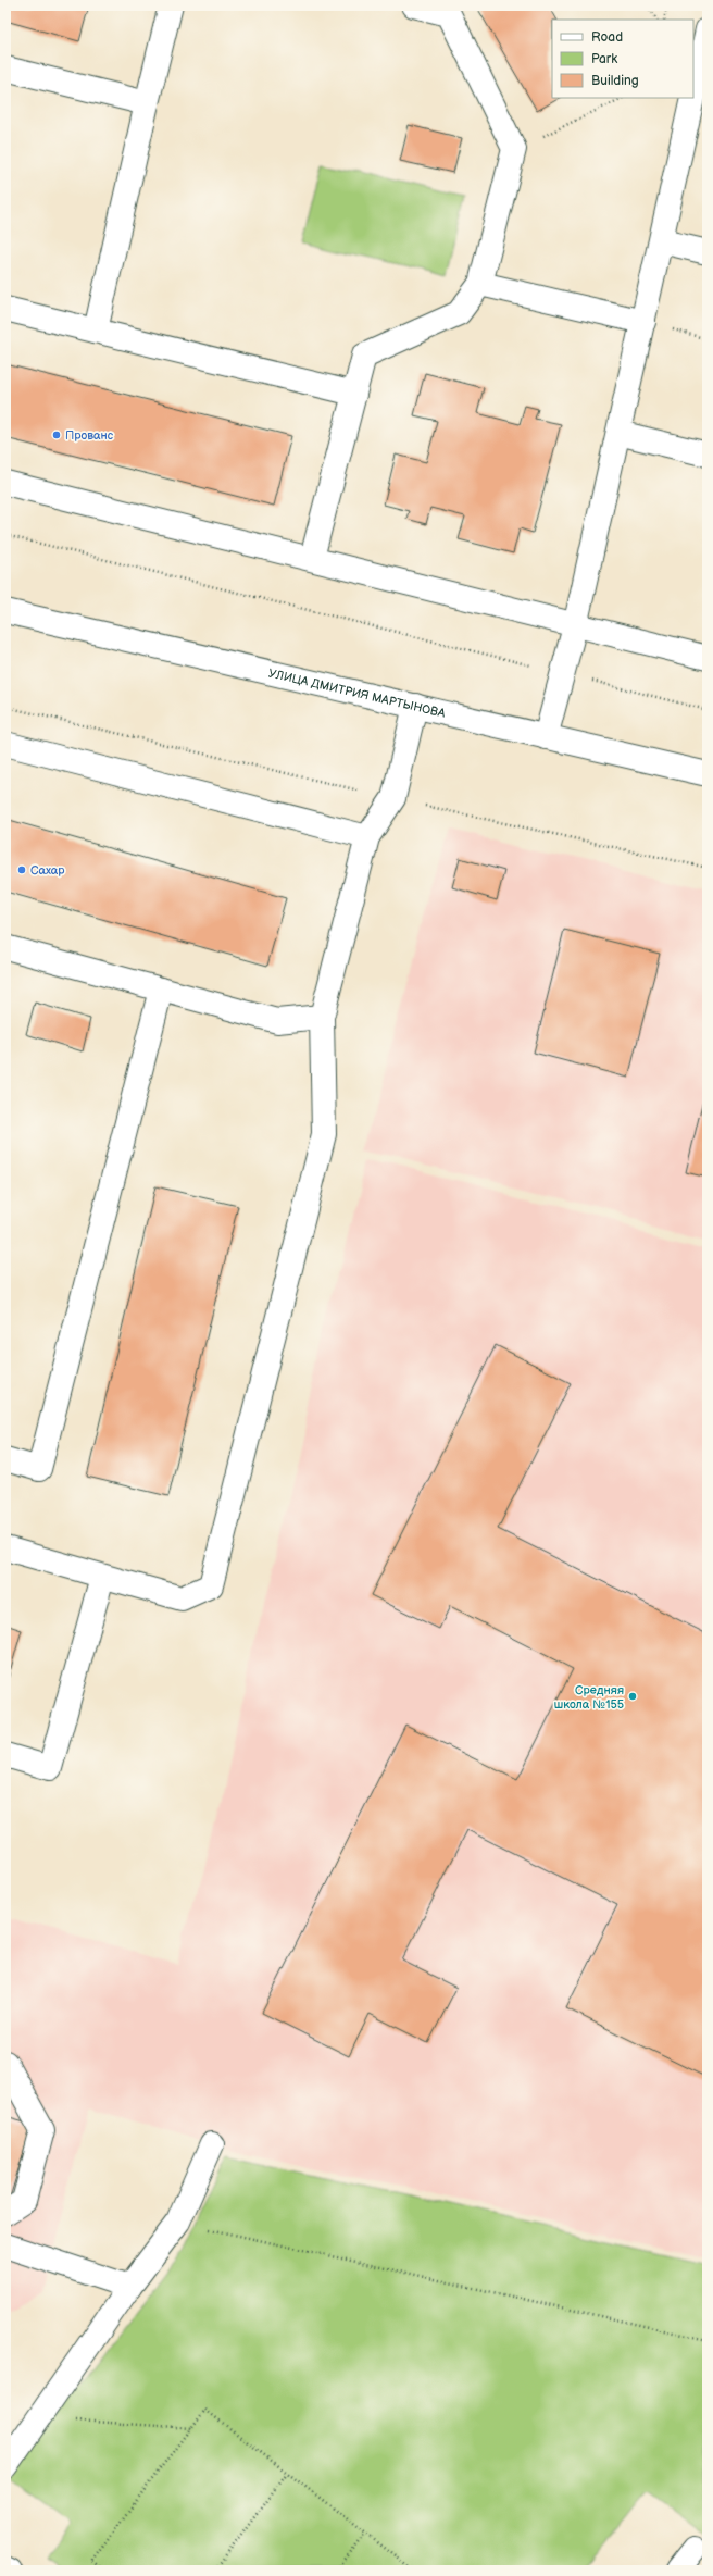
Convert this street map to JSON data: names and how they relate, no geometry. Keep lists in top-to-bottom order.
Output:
{
  "streets": {
    "street": ["УЛИЦА ДМИТРИЯ МАРТЫНОВА"]
  },
  "places": ["Прованс", "Сахар", "Средняя школа №155"],
  "legend": ["Road", "Park", "Building"]
}
